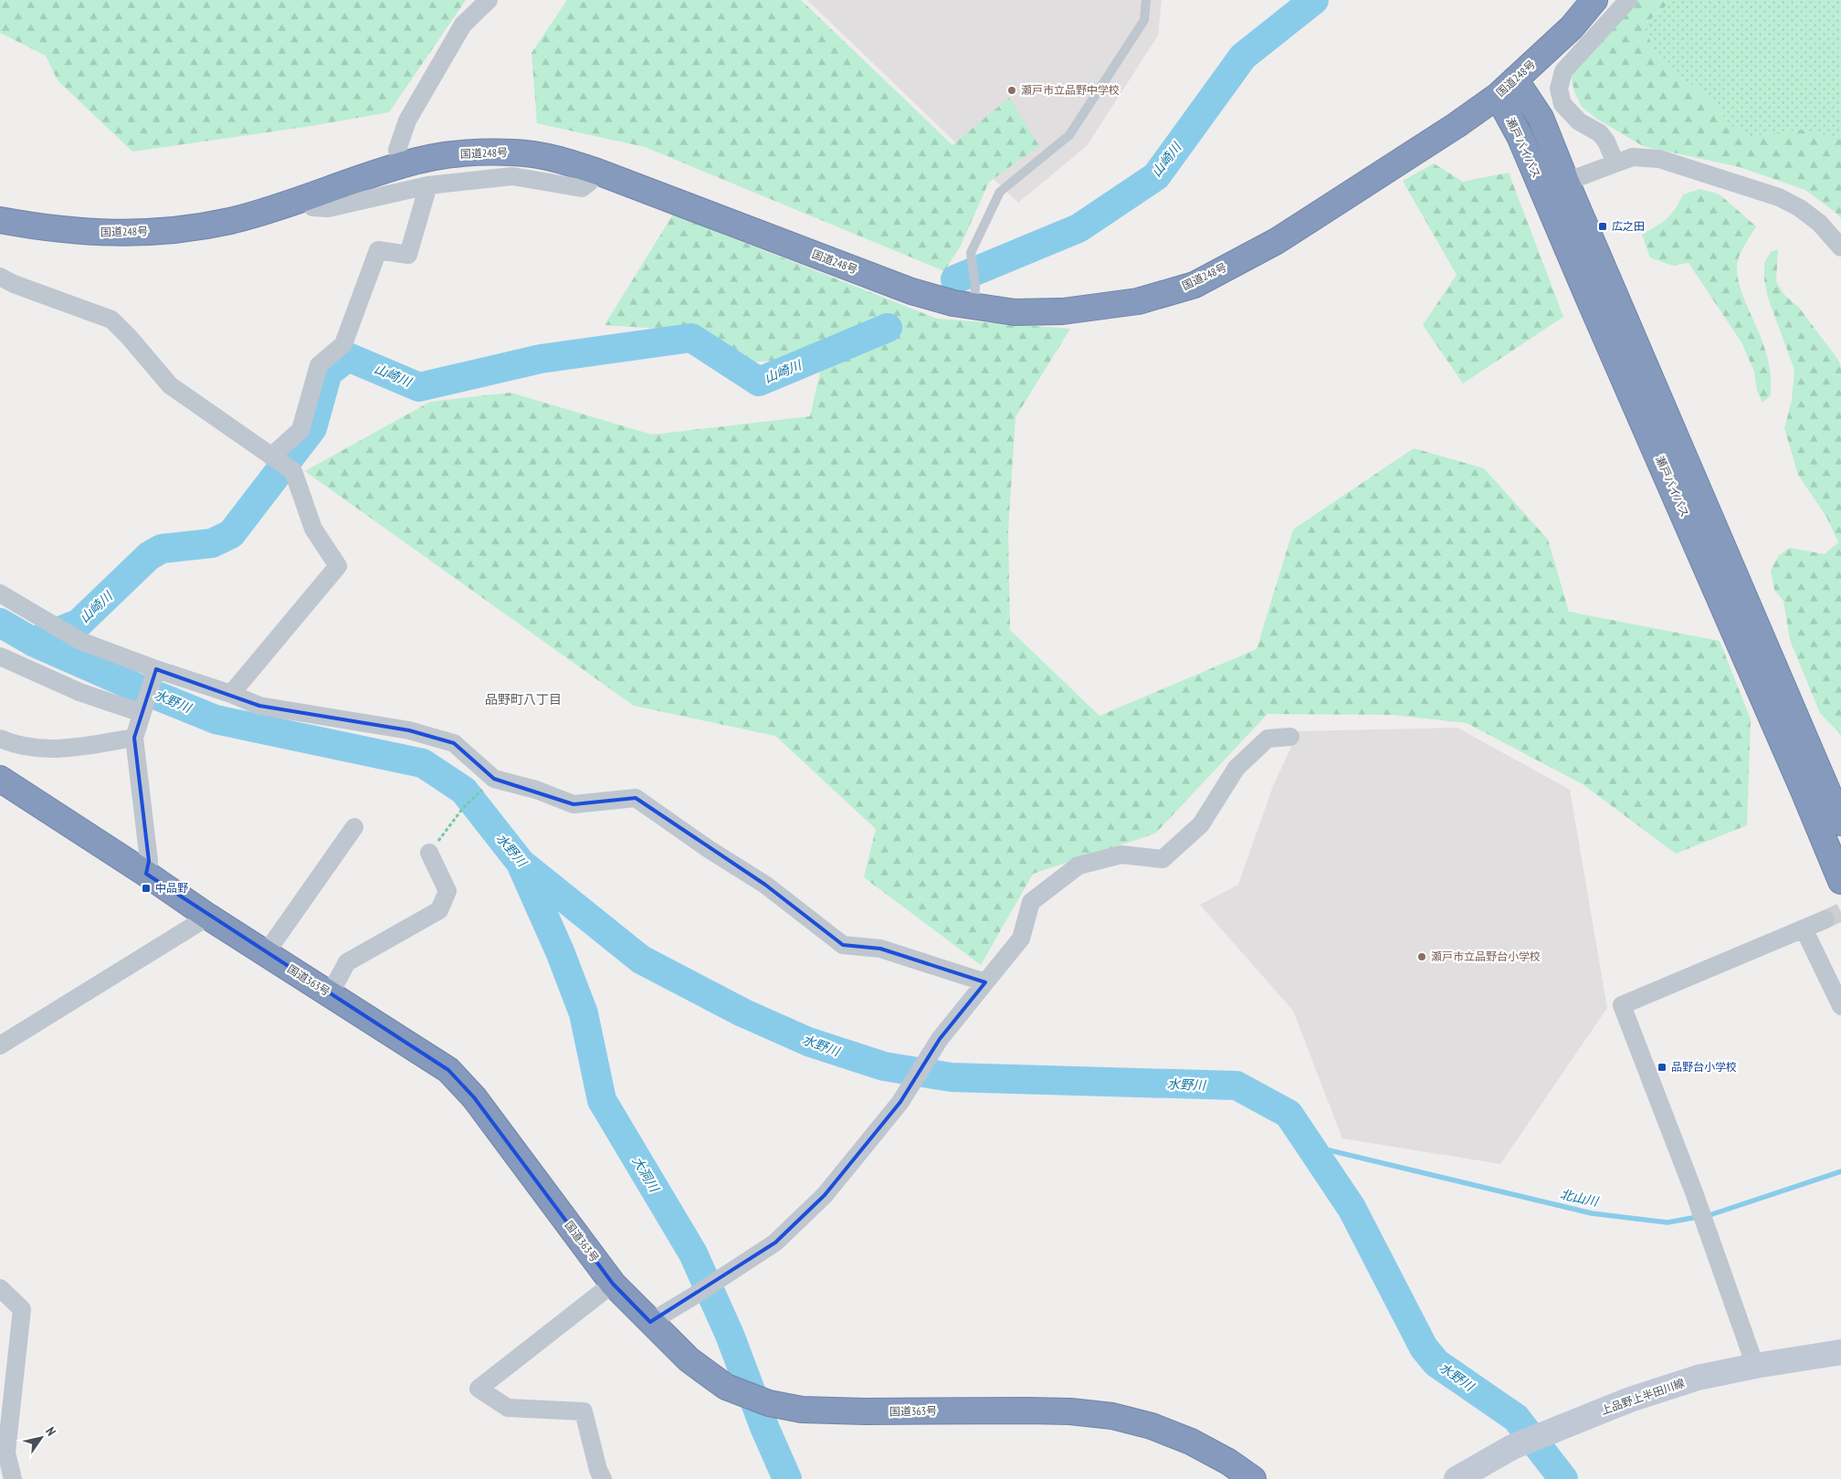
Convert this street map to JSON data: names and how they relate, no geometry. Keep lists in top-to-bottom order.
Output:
{
  "streets": {
    "highway": ["国道248号", "瀬戸バイパス", "国道363号"],
    "street": ["上品野上半田川線"]
  },
  "crossings": [
    ["国道248号", "瀬戸バイパス"]
  ],
  "districts": ["品野町八丁目"],
  "water": [
    "山崎川",
    "水野川",
    "大洞川",
    "北山川"
  ],
  "places": {
    "other": ["瀬戸市立品野中学校", "瀬戸市立品野台小学校"],
    "transit": ["広之田", "中品野", "品野台小学校"]
  },
  "north": "top right"
}
